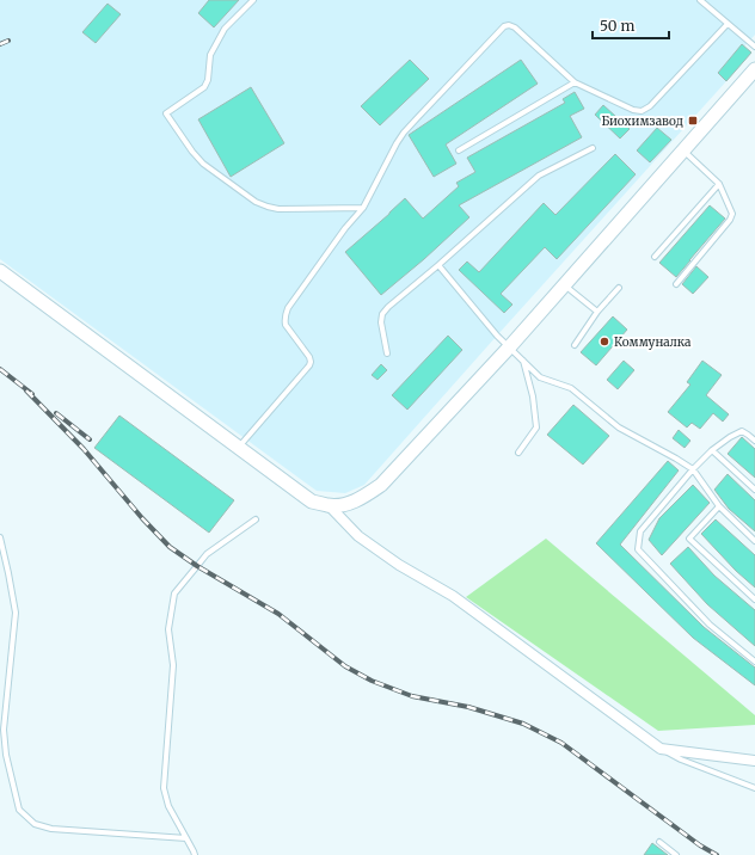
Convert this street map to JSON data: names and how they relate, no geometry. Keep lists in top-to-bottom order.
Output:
{
  "places": {
    "transit": ["Биохимзавод"],
    "other": ["Коммуналка"]
  },
  "scale_bar": "50 m"
}
